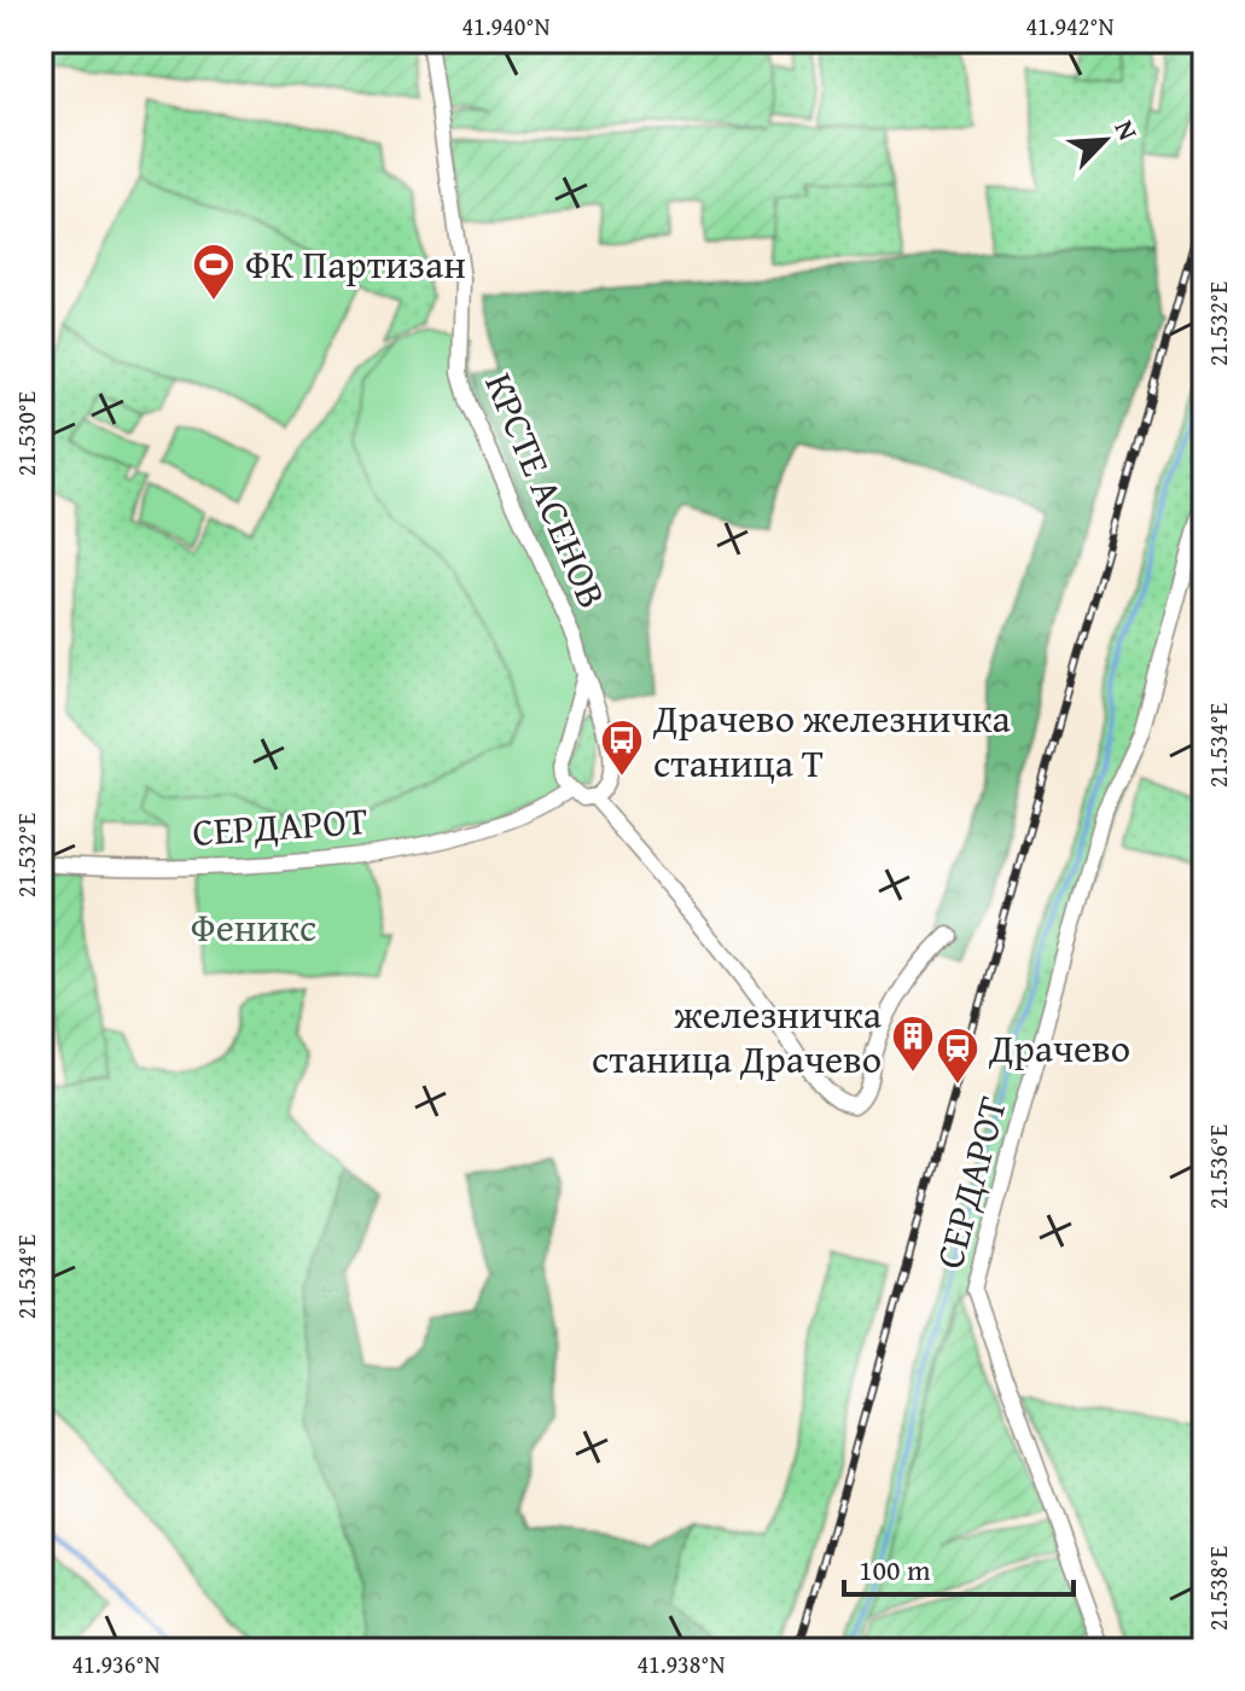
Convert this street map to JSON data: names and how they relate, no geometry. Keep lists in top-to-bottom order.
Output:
{
  "streets": {
    "street": ["КРСТЕ АСЕНОВ", "СЕРДАРОТ"]
  },
  "parks": ["Феникс"],
  "places": {
    "sports": ["ФК Партизан"],
    "bus stop": ["Драчево железничка станица Т"],
    "building": ["железничка станица Драчево"],
    "station": ["Драчево"]
  },
  "scale_bar": "100 m",
  "north": "top right",
  "coordinates": [
    "41.940°N",
    "41.942°N",
    "21.532°E",
    "21.530°E",
    "21.534°E",
    "21.536°E",
    "21.538°E",
    "41.936°N",
    "41.938°N"
  ]
}
